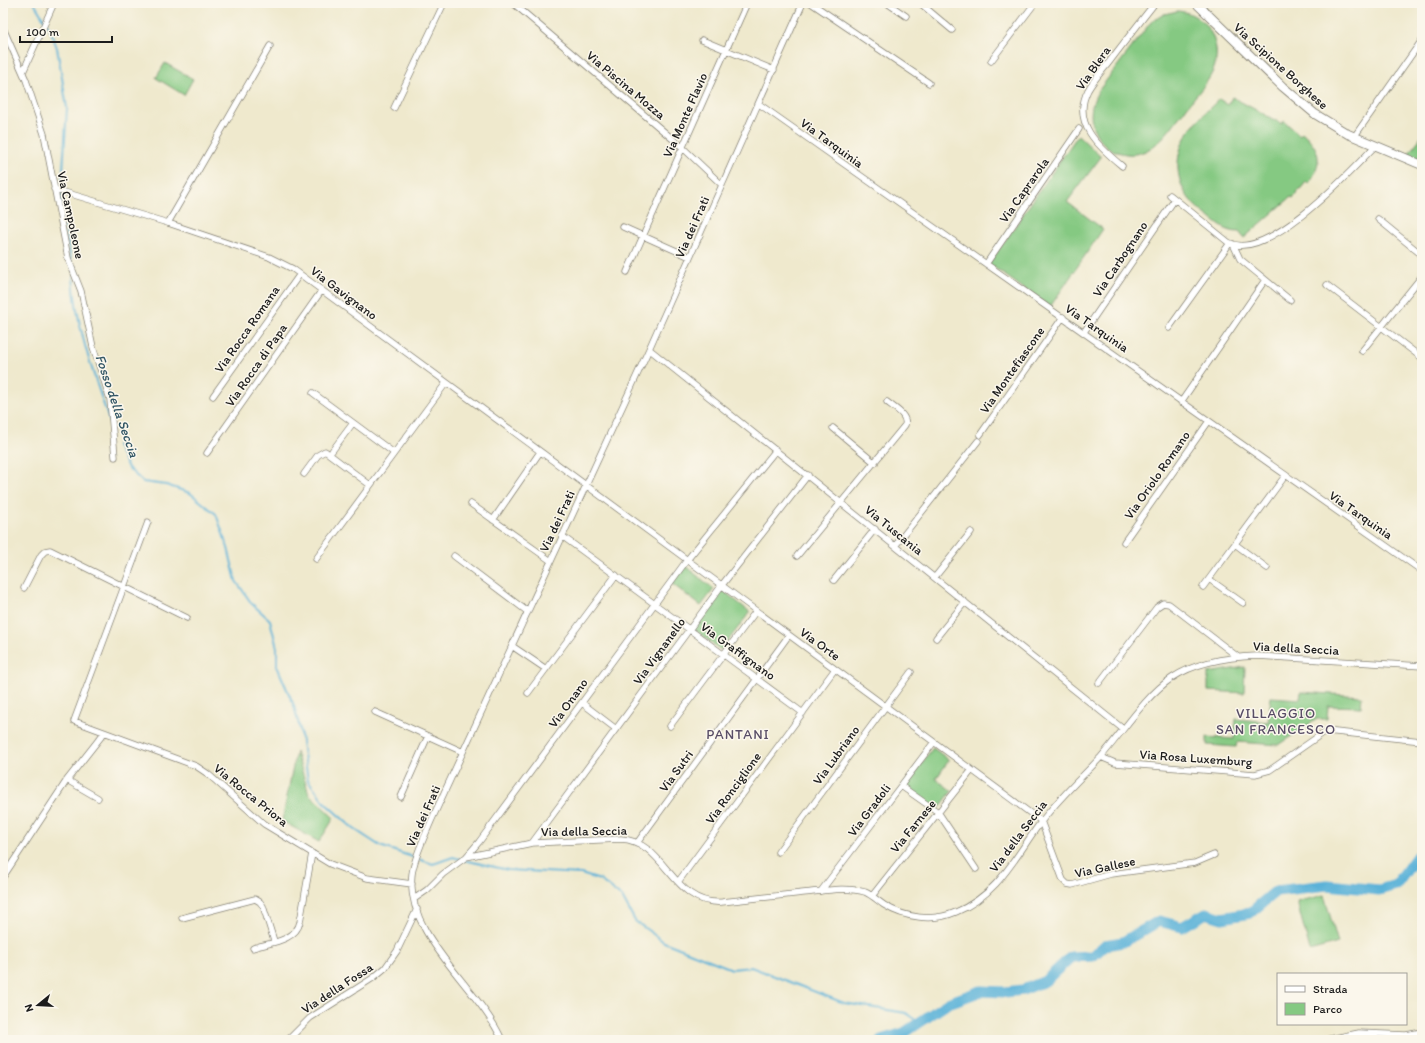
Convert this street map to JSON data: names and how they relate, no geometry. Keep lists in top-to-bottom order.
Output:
{
  "streets": {
    "main road": ["Via Scipione Borghese"],
    "street": [
      "Via Blera",
      "Via Piscina Mozza",
      "Via Monte Flavio",
      "Via Tarquinia",
      "Via Caprarola",
      "Via Campoleone",
      "Via dei Frati",
      "Via Carbognano",
      "Via Gavignano",
      "Via Rocca Romana",
      "Via Rocca di Papa",
      "Via Montefiascone",
      "Via Oriolo Romano",
      "Via Tuscania",
      "Via Orte",
      "Via della Seccia",
      "Via Vignanello",
      "Via Graffignano",
      "Via Onano",
      "Via Lubriano",
      "Via Rosa Luxemburg",
      "Via Sutri",
      "Via Ronciglione",
      "Via Rocca Priora",
      "Via Gradoli",
      "Via Farnese",
      "Via Gallese",
      "Via della Fossa"
    ]
  },
  "crossings": [
    ["Via Piscina Mozza", "Via Monte Flavio"],
    ["Via Piscina Mozza", "Via dei Frati"],
    ["Via Tarquinia", "Via Caprarola"],
    ["Via Tarquinia", "Via dei Frati"],
    ["Via Tarquinia", "Via Carbognano"],
    ["Via Tarquinia", "Via Montefiascone"],
    ["Via Tarquinia", "Via Oriolo Romano"],
    ["Via Campoleone", "Via Gavignano"],
    ["Via dei Frati", "Via Gavignano"],
    ["Via dei Frati", "Via Tuscania"],
    ["Via dei Frati", "Via Orte"],
    ["Via dei Frati", "Via della Seccia"],
    ["Via dei Frati", "Via Graffignano"],
    ["Via dei Frati", "Via Rocca Priora"],
    ["Via dei Frati", "Via della Fossa"],
    ["Via Gavignano", "Via Rocca Romana"],
    ["Via Gavignano", "Via Rocca di Papa"],
    ["Via Gavignano", "Via Orte"],
    ["Via Tuscania", "Via della Seccia"],
    ["Via Tuscania", "Via Vignanello"],
    ["Via Tuscania", "Via Onano"],
    ["Via Orte", "Via della Seccia"],
    ["Via Orte", "Via Vignanello"],
    ["Via Orte", "Via Onano"],
    ["Via Orte", "Via Lubriano"],
    ["Via Orte", "Via Sutri"],
    ["Via Orte", "Via Ronciglione"],
    ["Via Orte", "Via Gradoli"],
    ["Via Orte", "Via Farnese"],
    ["Via Orte", "Via Gallese"],
    ["Via della Seccia", "Via Vignanello"],
    ["Via della Seccia", "Via Onano"],
    ["Via della Seccia", "Via Rosa Luxemburg"],
    ["Via della Seccia", "Via Sutri"],
    ["Via della Seccia", "Via Ronciglione"],
    ["Via della Seccia", "Via Gradoli"],
    ["Via della Seccia", "Via Farnese"],
    ["Via della Seccia", "Via Gallese"],
    ["Via Vignanello", "Via Graffignano"],
    ["Via Graffignano", "Via Onano"],
    ["Via Graffignano", "Via Sutri"],
    ["Via Graffignano", "Via Ronciglione"]
  ],
  "districts": ["VILLAGGIO SAN FRANCESCO", "PANTANI"],
  "water": ["Fosso della Seccia"],
  "legend": ["Strada", "Parco"],
  "scale_bar": "100 m",
  "north": "left"
}
